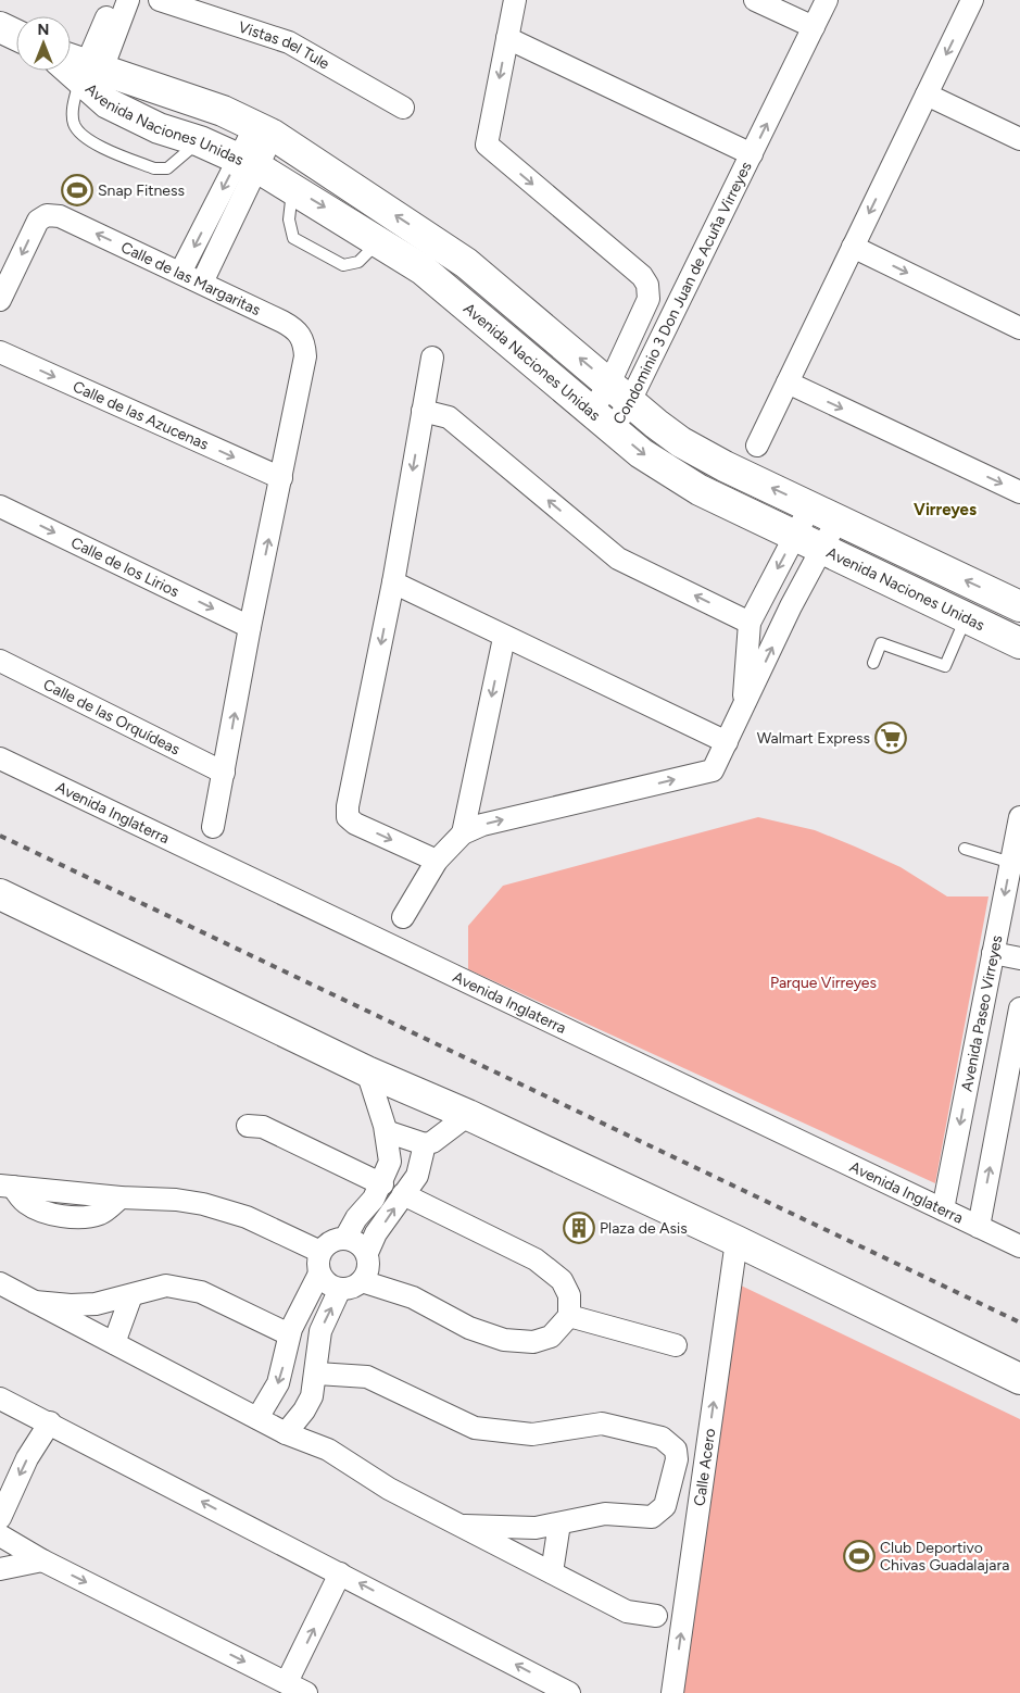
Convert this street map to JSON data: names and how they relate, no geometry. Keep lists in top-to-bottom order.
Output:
{
  "streets": {
    "street": [
      "Vistas del Tule",
      "Avenida Naciones Unidas",
      "Calle de las Margaritas",
      "Condominio 3 Don Juan de Acuña Virreyes",
      "Calle de las Azucenas",
      "Calle de los Lirios",
      "Calle de las Orquídeas",
      "Avenida Inglaterra",
      "Avenida Paseo Virreyes",
      "Calle Acero"
    ]
  },
  "crossings": [
    ["Avenida Naciones Unidas", "Condominio 3 Don Juan de Acuña Virreyes"],
    ["Calle de las Margaritas", "Calle de las Azucenas"],
    ["Avenida Inglaterra", "Avenida Paseo Virreyes"]
  ],
  "one_way": ["Calle de las Azucenas", "Calle de los Lirios", "Calle Acero"],
  "districts": ["Virreyes"],
  "parks": ["Parque Virreyes"],
  "places": {
    "sports": ["Snap Fitness", "Club Deportivo Chivas Guadalajara"],
    "supermarket": ["Walmart Express"],
    "building": ["Plaza de Asis"]
  },
  "north": "top"
}
